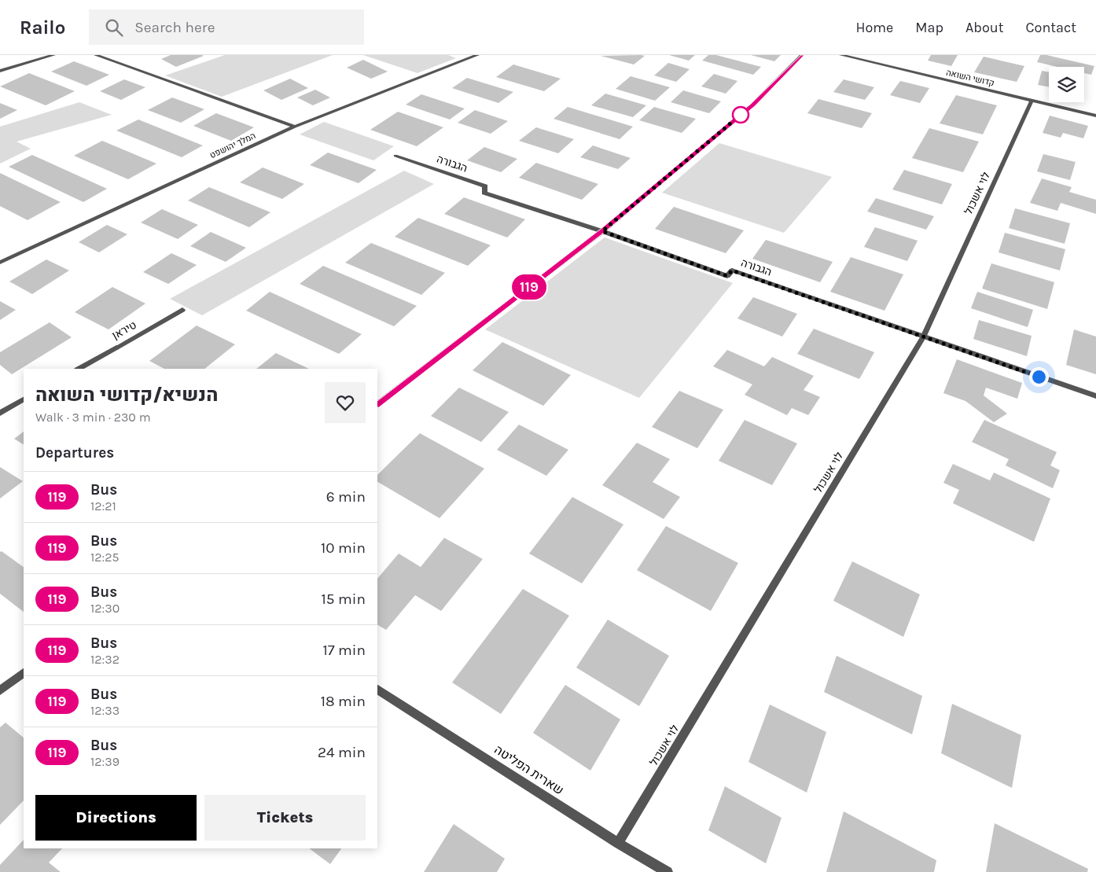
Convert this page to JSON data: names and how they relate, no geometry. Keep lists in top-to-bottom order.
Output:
{
  "streets": {
    "street": [
      "קדושי השואה",
      "המלך יהושפט",
      "הגבורה",
      "לוי אשכול",
      "טיראן",
      "שארית הפליטה"
    ]
  },
  "crossings": [
    ["קדושי השואה", "לוי אשכול"],
    ["הגבורה", "לוי אשכול"],
    ["לוי אשכול", "שארית הפליטה"]
  ],
  "lines": ["bus line 119"],
  "page": {
    "header": "Railo",
    "search": "Search here",
    "nav": [
      "Home",
      "Map",
      "About",
      "Contact"
    ],
    "on_map": "119",
    "heading": [
      ["הנשיא/קדושי השואה", "Walk · 3 min · 230 m"],
      "Departures"
    ],
    "list": [
      {
        "mark": "119",
        "name": "Bus",
        "note": "12:21",
        "value": "6 min"
      },
      {
        "mark": "119",
        "name": "Bus",
        "note": "12:25",
        "value": "10 min"
      },
      {
        "mark": "119",
        "name": "Bus",
        "note": "12:30",
        "value": "15 min"
      },
      {
        "mark": "119",
        "name": "Bus",
        "note": "12:32",
        "value": "17 min"
      },
      {
        "mark": "119",
        "name": "Bus",
        "note": "12:33",
        "value": "18 min"
      },
      {
        "mark": "119",
        "name": "Bus",
        "note": "12:39",
        "value": "24 min"
      }
    ],
    "buttons": ["Directions", "Tickets"]
  }
}
